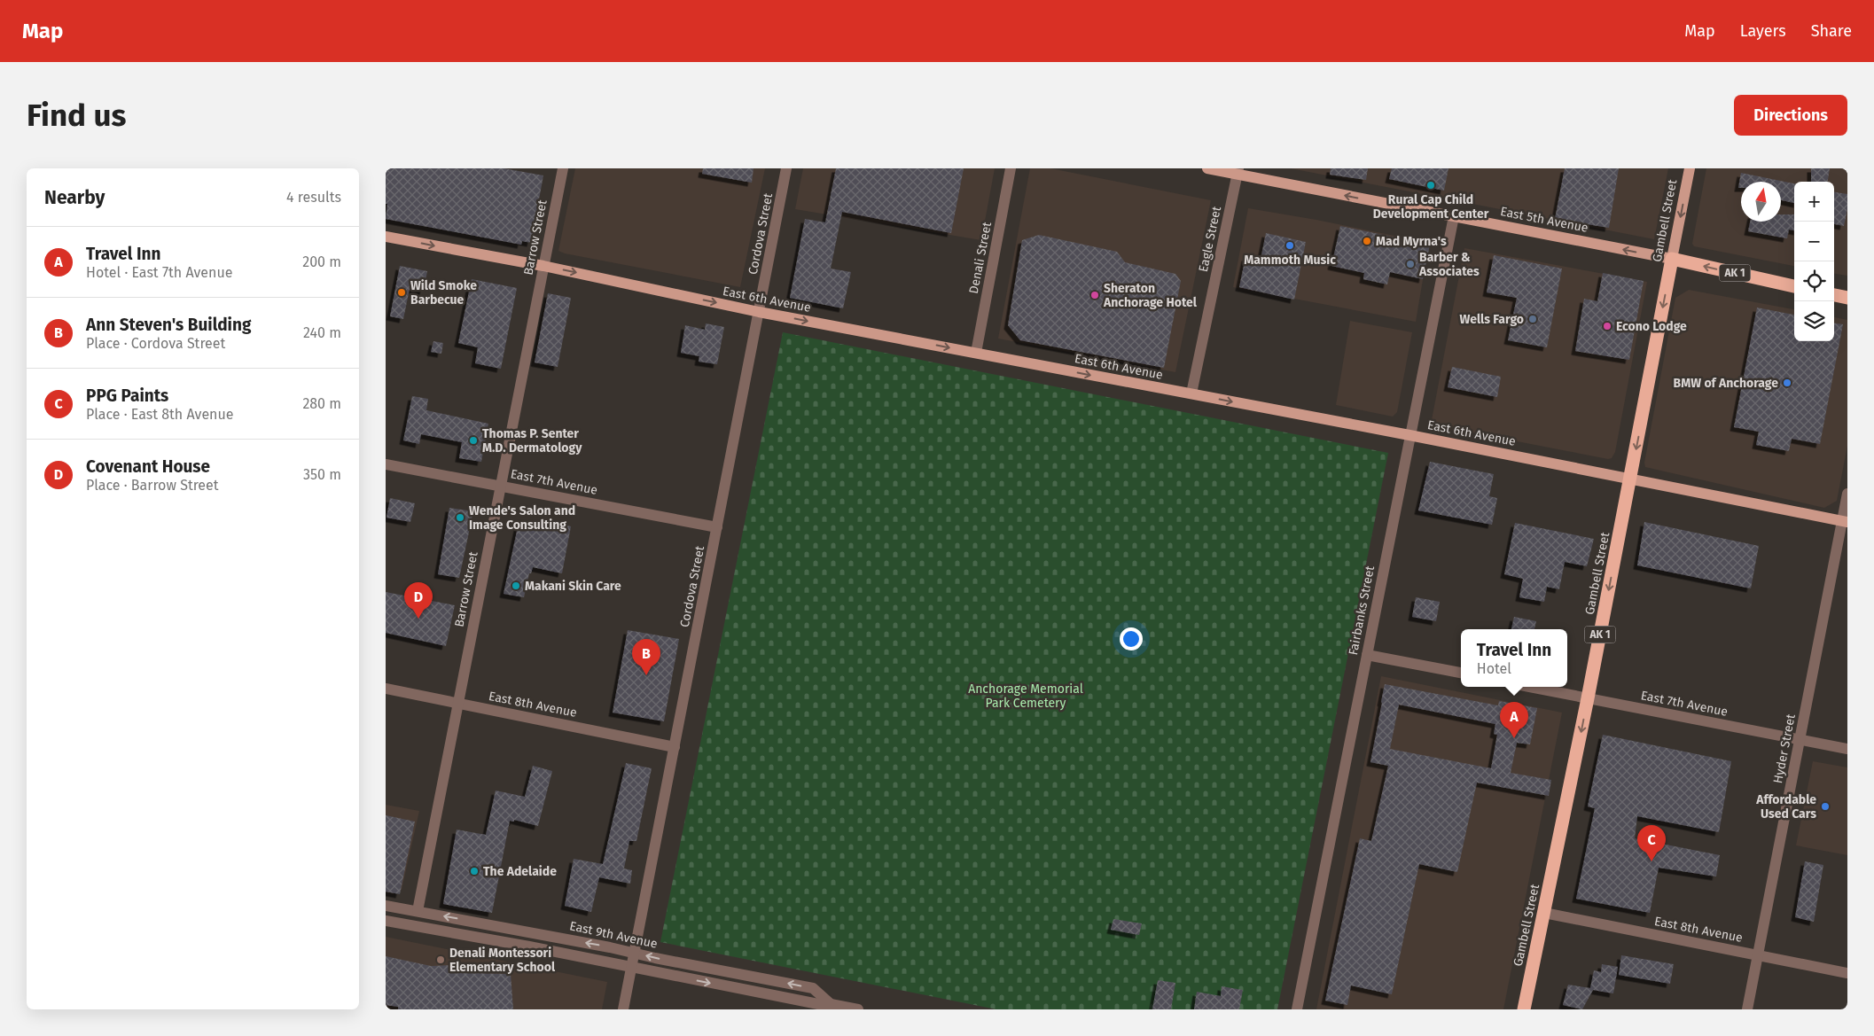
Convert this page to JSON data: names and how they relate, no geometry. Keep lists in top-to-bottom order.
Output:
{
  "streets": {
    "highway": ["East 5th Avenue", "Gambell Street", "AK 1"],
    "main road": ["East 6th Avenue"],
    "street": [
      "Cordova Street",
      "Barrow Street",
      "Eagle Street",
      "Denali Street",
      "East 7th Avenue",
      "Fairbanks Street",
      "East 8th Avenue",
      "Hyder Street",
      "East 9th Avenue"
    ]
  },
  "crossings": [
    ["East 5th Avenue", "Gambell Street"],
    ["East 5th Avenue", "Eagle Street"],
    ["East 5th Avenue", "Fairbanks Street"],
    ["Gambell Street", "East 6th Avenue"],
    ["Gambell Street", "East 7th Avenue"],
    ["Gambell Street", "East 8th Avenue"],
    ["Cordova Street", "East 6th Avenue"],
    ["Cordova Street", "East 7th Avenue"],
    ["Cordova Street", "East 8th Avenue"],
    ["Cordova Street", "East 9th Avenue"],
    ["Barrow Street", "East 6th Avenue"],
    ["Barrow Street", "East 7th Avenue"],
    ["Barrow Street", "East 8th Avenue"],
    ["Barrow Street", "East 9th Avenue"],
    ["Eagle Street", "East 6th Avenue"],
    ["Denali Street", "East 6th Avenue"],
    ["East 6th Avenue", "Fairbanks Street"],
    ["East 6th Avenue", "Hyder Street"],
    ["East 7th Avenue", "Hyder Street"],
    ["East 8th Avenue", "Hyder Street"]
  ],
  "one_way": ["East 5th Avenue", "Gambell Street", "East 6th Avenue"],
  "parks": ["Anchorage Memorial Park Cemetery"],
  "places": [
    "Rural Cap Child Development Center",
    "Mad Myrna's",
    "Mammoth Music",
    "Barber & Associates",
    "Wild Smoke Barbecue",
    "Sheraton Anchorage Hotel",
    "Wells Fargo",
    "Econo Lodge",
    "BMW of Anchorage",
    "Thomas P. Senter M.D. Dermatology",
    "Wende's Salon and Image Consulting",
    "Makani Skin Care",
    "Affordable Used Cars",
    "The Adelaide",
    "Denali Montessori Elementary School"
  ],
  "north": "top",
  "page": {
    "header": "Map",
    "nav": ["Map", "Layers", "Share"],
    "buttons": "Directions",
    "title": "Find us",
    "heading": ["Nearby", "4 results"],
    "map_buttons": ["+", "−"],
    "list": [
      {
        "mark": "A",
        "name": "Travel Inn",
        "note": "Hotel · East 7th Avenue",
        "value": "200 m"
      },
      {
        "mark": "B",
        "name": "Ann Steven's Building",
        "note": "Place · Cordova Street",
        "value": "240 m"
      },
      {
        "mark": "C",
        "name": "PPG Paints",
        "note": "Place · East 8th Avenue",
        "value": "280 m"
      },
      {
        "mark": "D",
        "name": "Covenant House",
        "note": "Place · Barrow Street",
        "value": "350 m"
      }
    ],
    "pins": [
      "D",
      "B",
      "A",
      "C"
    ],
    "popup": ["Travel Inn", "Hotel"]
  }
}
